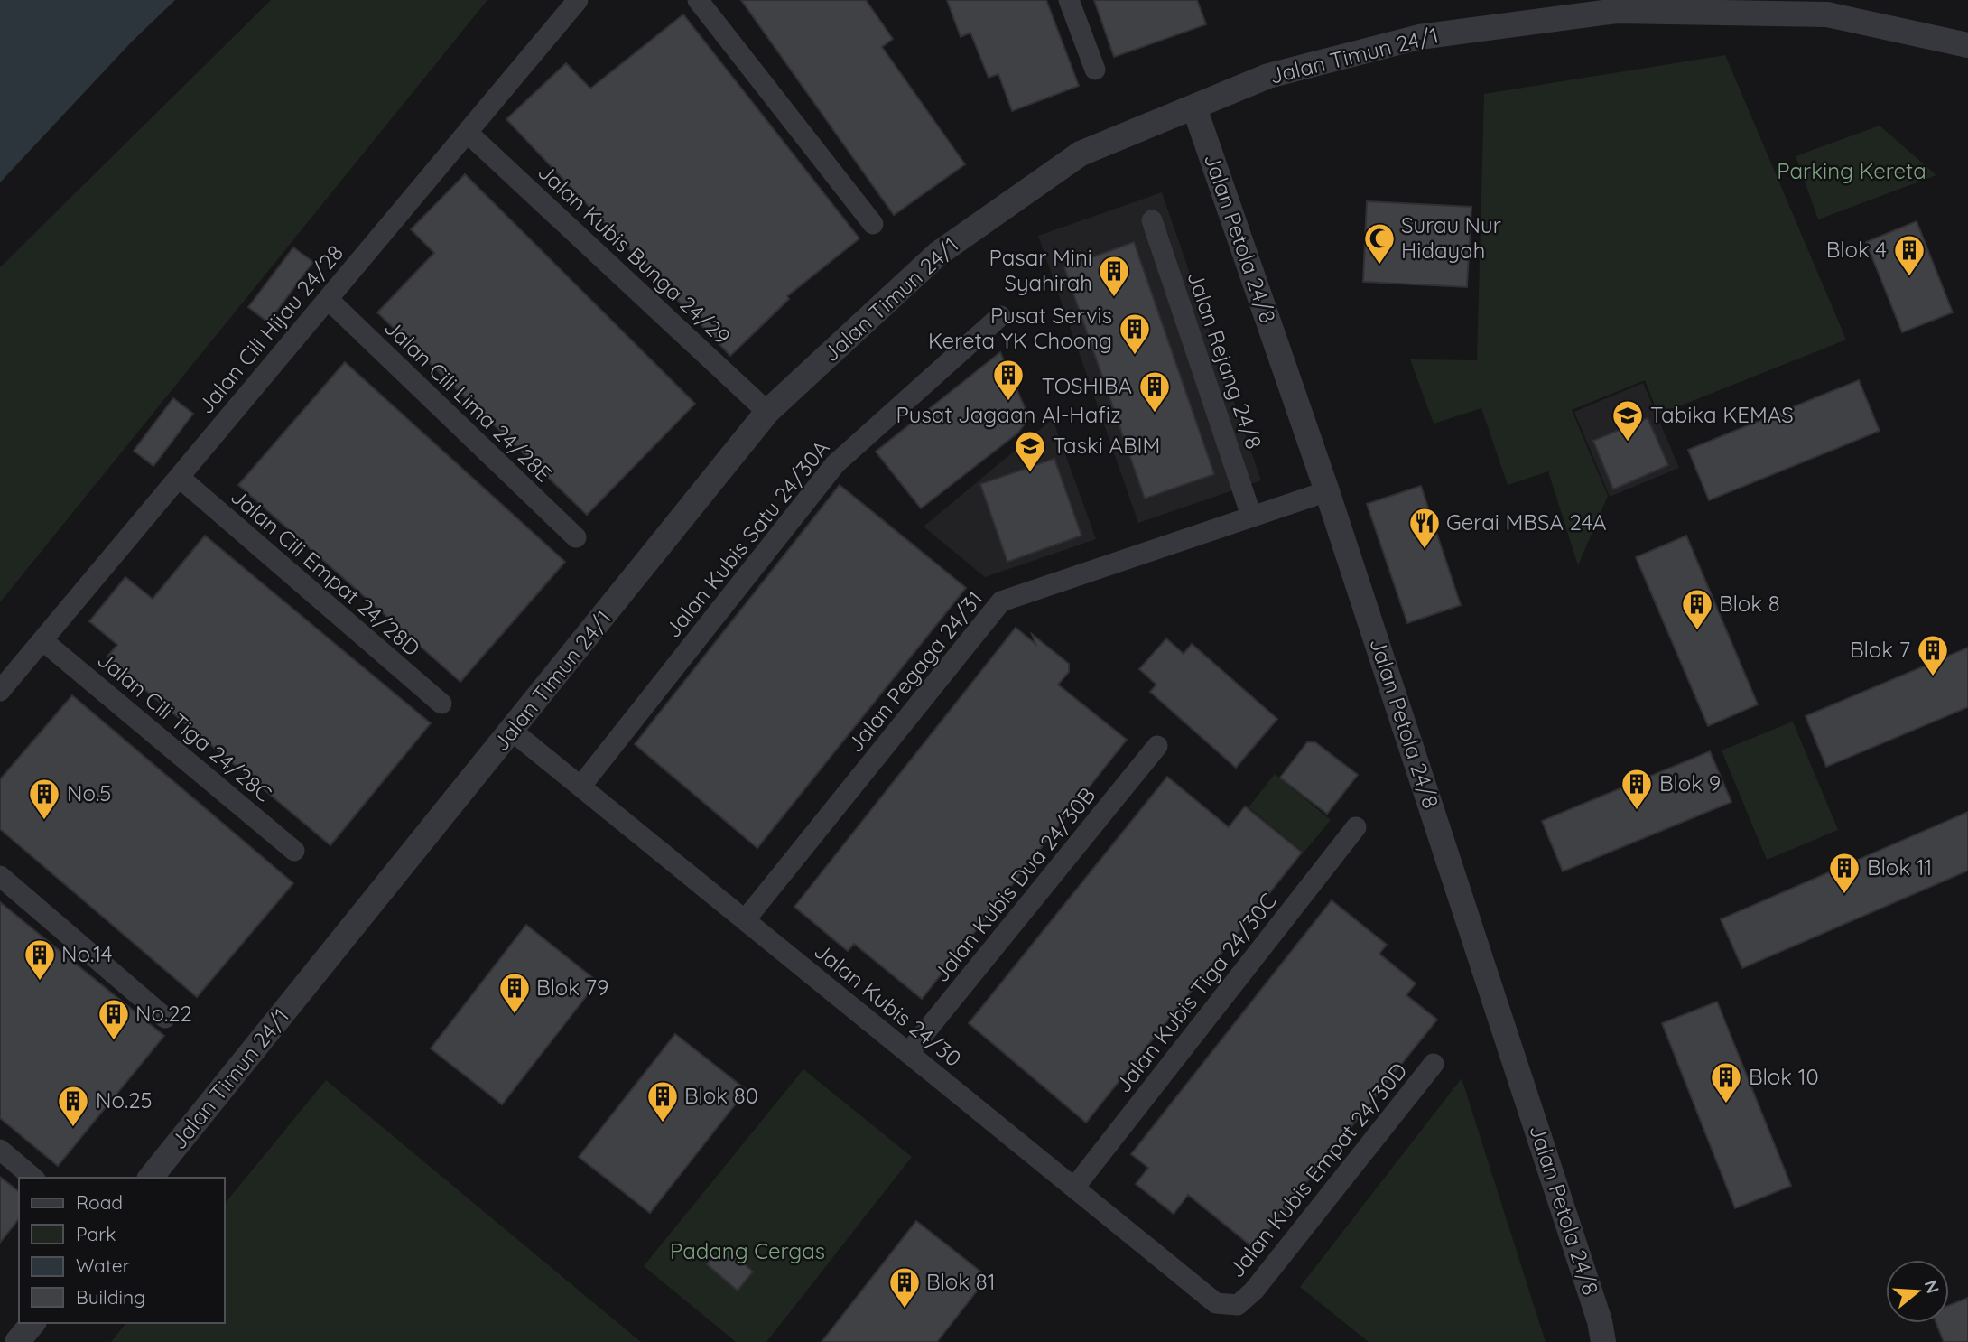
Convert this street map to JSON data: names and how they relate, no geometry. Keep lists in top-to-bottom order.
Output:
{
  "streets": {
    "street": [
      "Jalan Timun 24/1",
      "Jalan Petola 24/8",
      "Jalan Kubis Bunga 24/29",
      "Jalan Cili Hijau 24/28",
      "Jalan Rejang 24/8",
      "Jalan Cili Lima 24/28E",
      "Jalan Kubis Satu 24/30A",
      "Jalan Cili Empat 24/28D",
      "Jalan Pegaga 24/31",
      "Jalan Cili Tiga 24/28C",
      "Jalan Kubis Dua 24/30B",
      "Jalan Kubis Tiga 24/30C",
      "Jalan Kubis 24/30",
      "Jalan Kubis Empat 24/30D"
    ]
  },
  "crossings": [
    ["Jalan Timun 24/1", "Jalan Petola 24/8"],
    ["Jalan Timun 24/1", "Jalan Kubis Bunga 24/29"],
    ["Jalan Timun 24/1", "Jalan Kubis 24/30"],
    ["Jalan Petola 24/8", "Jalan Pegaga 24/31"],
    ["Jalan Kubis Bunga 24/29", "Jalan Cili Hijau 24/28"],
    ["Jalan Cili Hijau 24/28", "Jalan Cili Lima 24/28E"],
    ["Jalan Cili Hijau 24/28", "Jalan Cili Empat 24/28D"],
    ["Jalan Cili Hijau 24/28", "Jalan Cili Tiga 24/28C"],
    ["Jalan Rejang 24/8", "Jalan Pegaga 24/31"],
    ["Jalan Kubis Satu 24/30A", "Jalan Kubis 24/30"],
    ["Jalan Pegaga 24/31", "Jalan Kubis 24/30"],
    ["Jalan Kubis Dua 24/30B", "Jalan Kubis 24/30"],
    ["Jalan Kubis Tiga 24/30C", "Jalan Kubis 24/30"],
    ["Jalan Kubis 24/30", "Jalan Kubis Empat 24/30D"]
  ],
  "parks": ["Parking Kereta", "Padang Cergas"],
  "places": {
    "mosque": ["Surau Nur Hidayah"],
    "building": [
      "Blok 4",
      "Pasar Mini Syahirah",
      "Pusat Servis Kereta YK Choong",
      "Pusat Jagaan Al-Hafiz",
      "TOSHIBA",
      "Blok 8",
      "Blok 7",
      "Blok 9",
      "No.5",
      "Blok 11",
      "No.14",
      "Blok 79",
      "No.22",
      "Blok 10",
      "Blok 80",
      "No.25",
      "Blok 81"
    ],
    "school or university": ["Tabika KEMAS", "Taski ABIM"],
    "restaurant": ["Gerai MBSA 24A"]
  },
  "legend": [
    "Road",
    "Park",
    "Water",
    "Building"
  ],
  "north": "right"
}
